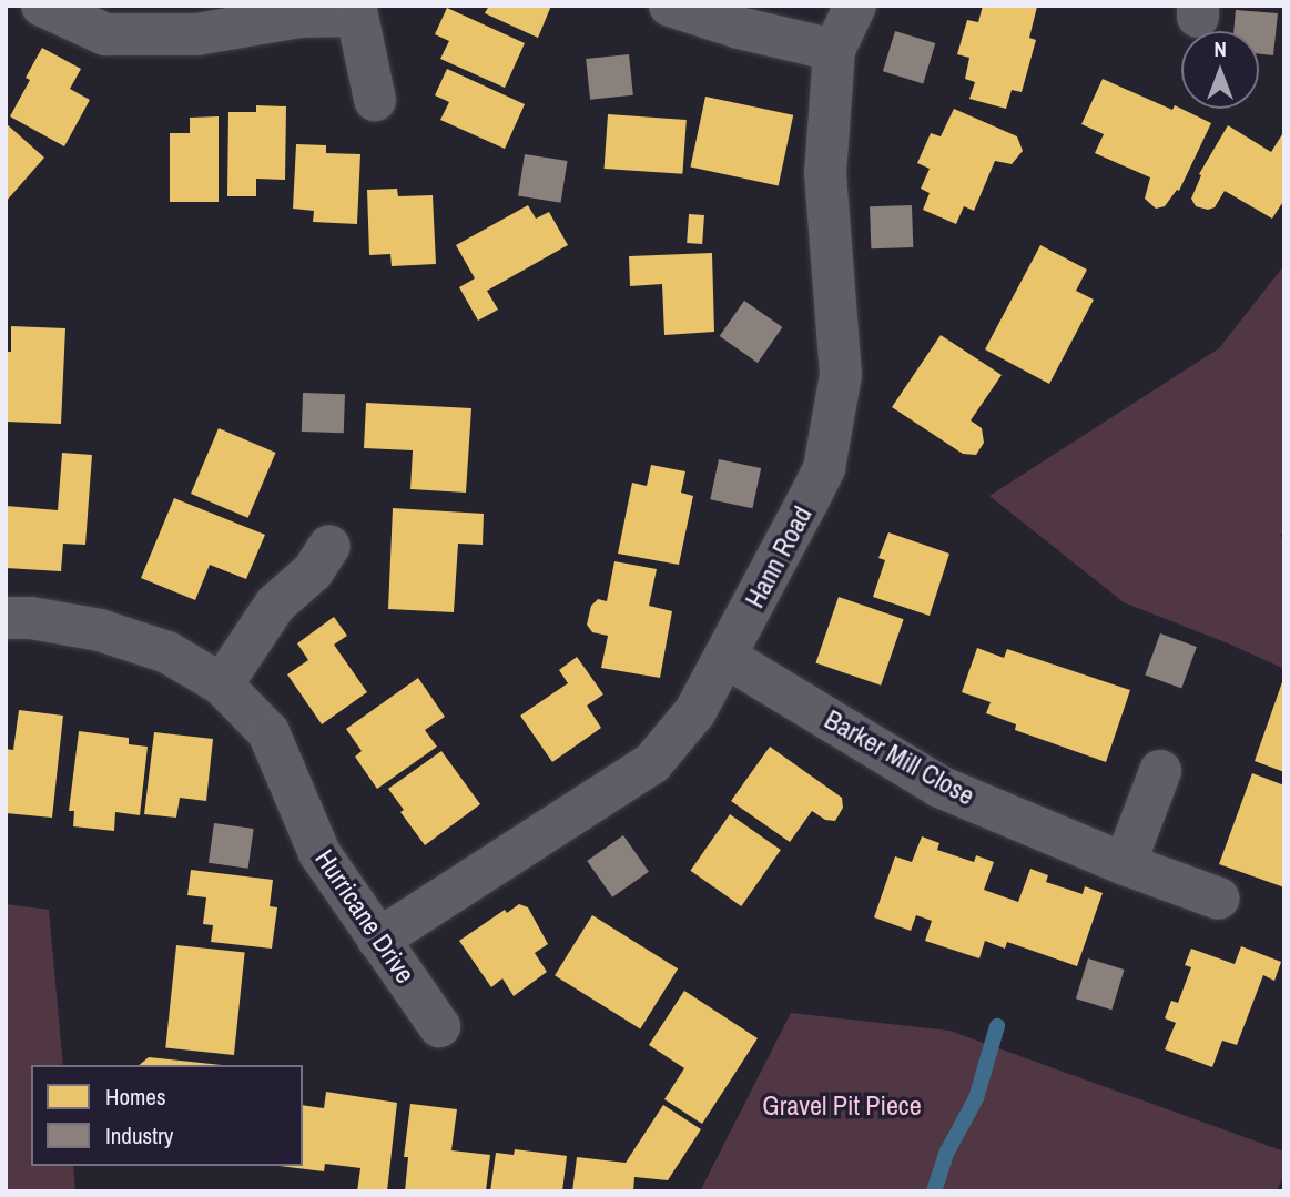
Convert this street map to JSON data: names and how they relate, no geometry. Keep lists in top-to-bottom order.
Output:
{
  "streets": {
    "street": ["Hann Road", "Barker Mill Close", "Hurricane Drive"]
  },
  "crossings": [
    ["Hann Road", "Barker Mill Close"],
    ["Hann Road", "Hurricane Drive"]
  ],
  "parks": ["Gravel Pit Piece"],
  "legend": ["Homes", "Industry"],
  "north": "top"
}
